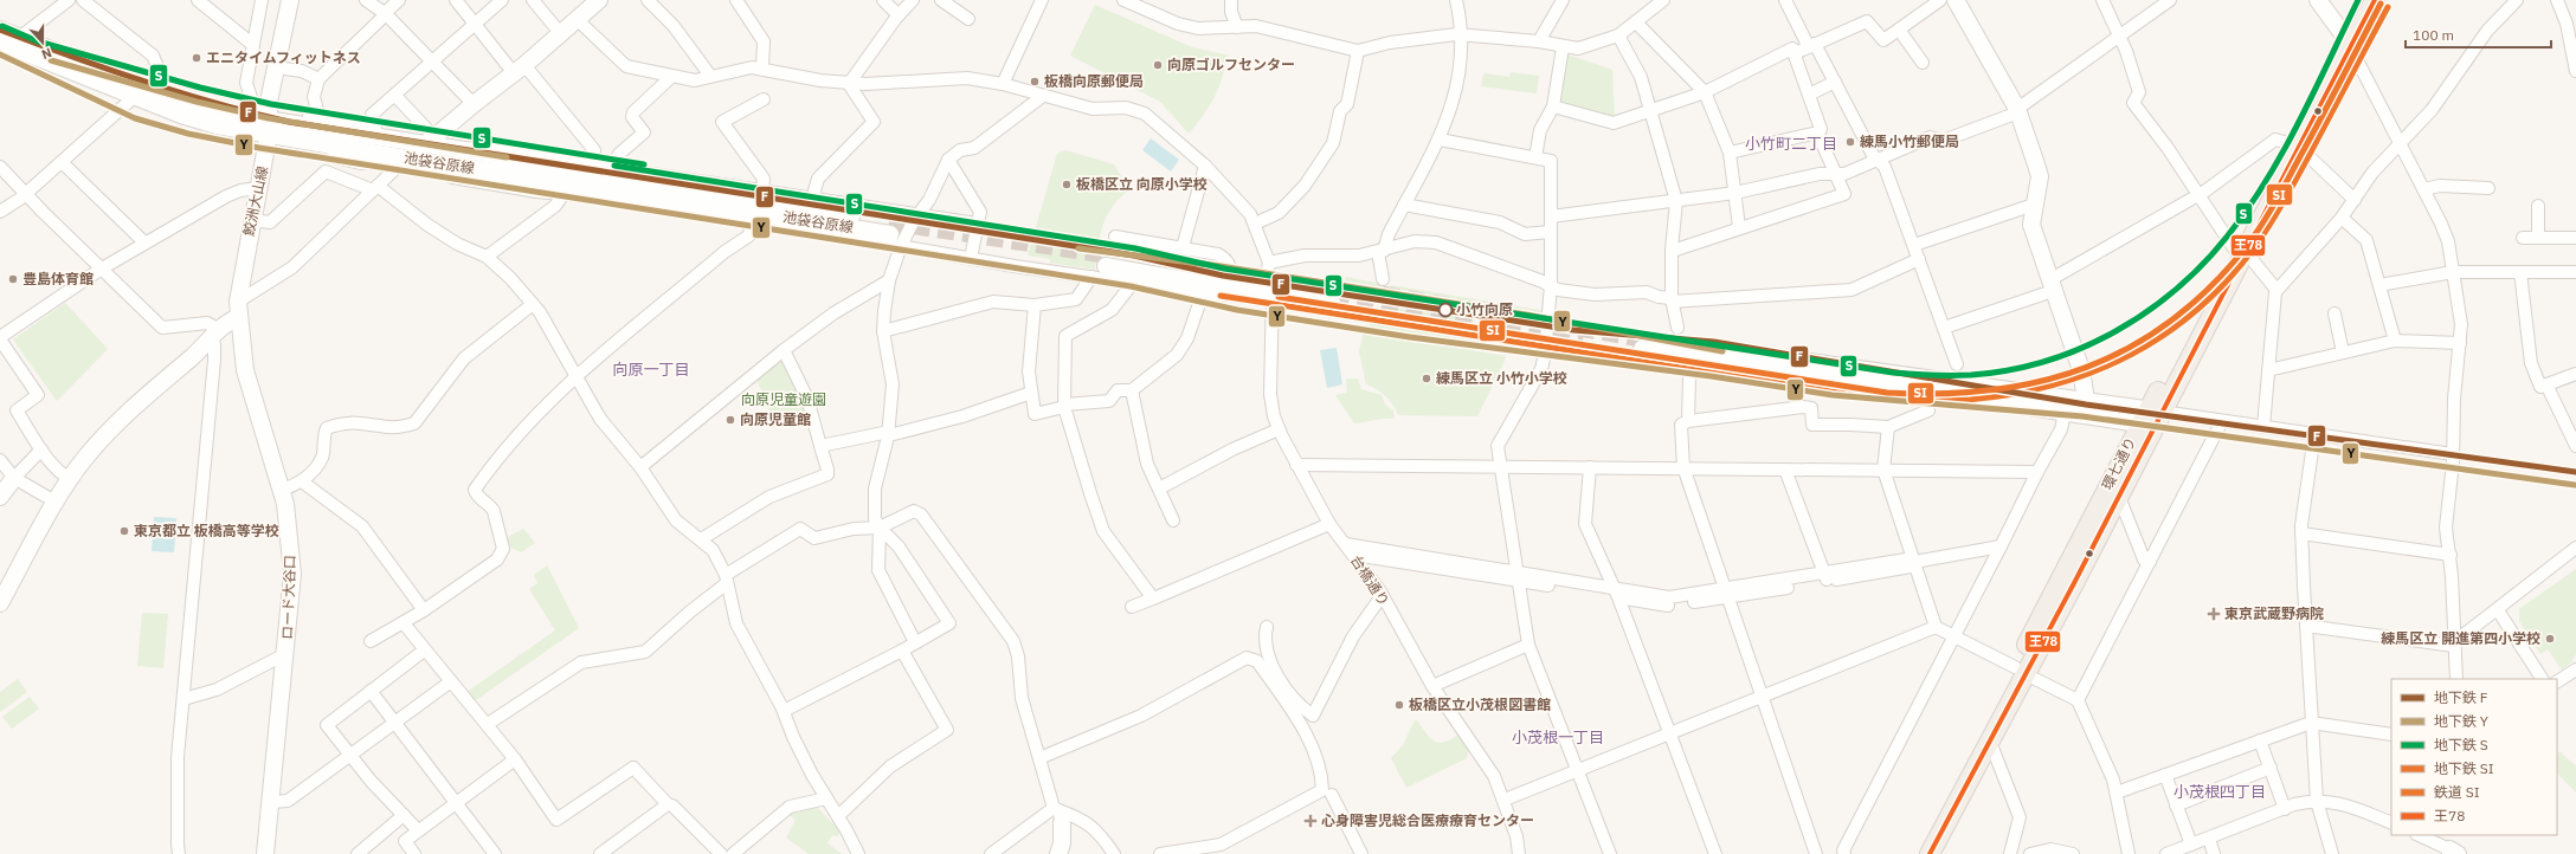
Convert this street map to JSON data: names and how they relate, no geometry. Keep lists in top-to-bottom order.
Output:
{
  "streets": {
    "main road": [
      "池袋谷原線",
      "鮫洲大山線",
      "環七通り",
      "ロード大谷口"
    ],
    "street": ["台橋通り"]
  },
  "crossings": [
    ["池袋谷原線", "鮫洲大山線"],
    ["鮫洲大山線", "ロード大谷口"]
  ],
  "districts": [
    "小竹町二丁目",
    "向原一丁目",
    "小茂根一丁目",
    "小茂根四丁目"
  ],
  "parks": ["向原児童遊園"],
  "places": {
    "other": [
      "エニタイムフィットネス",
      "向原ゴルフセンター",
      "板橋向原郵便局",
      "練馬小竹郵便局",
      "板橋区立 向原小学校",
      "豊島体育館",
      "小竹向原",
      "練馬区立 小竹小学校",
      "向原児童館",
      "東京都立 板橋高等学校",
      "練馬区立 開進第四小学校",
      "板橋区立小茂根図書館"
    ],
    "health": ["東京武蔵野病院", "心身障害児総合医療療育センター"]
  },
  "lines": [
    "metro line S",
    "transit line 王78",
    "metro line SI",
    "rail line SI",
    "metro line F",
    "metro line Y"
  ],
  "legend": [
    "地下鉄 F",
    "地下鉄 Y",
    "地下鉄 S",
    "地下鉄 SI",
    "鉄道 SI",
    "王78"
  ],
  "scale_bar": "100 m",
  "north": "bottom"
}
